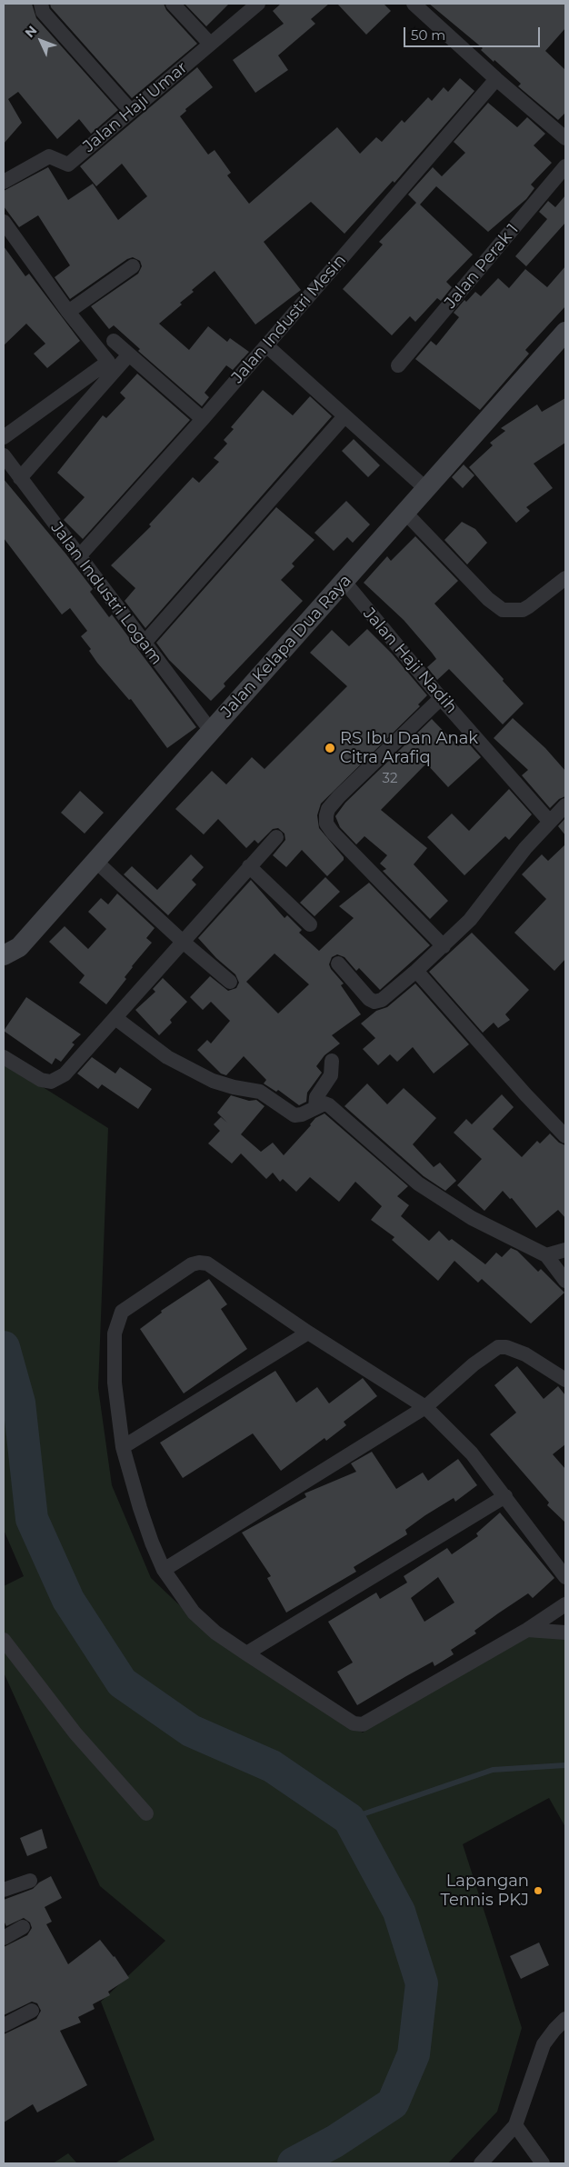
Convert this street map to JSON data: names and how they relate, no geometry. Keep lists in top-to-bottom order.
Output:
{
  "streets": {
    "main road": ["Jalan Kelapa Dua Raya"],
    "street": [
      "Jalan Haji Umar",
      "Jalan Perak 1",
      "Jalan Industri Mesin",
      "Jalan Industri Logam",
      "Jalan Haji Nadih"
    ]
  },
  "crossings": [
    ["Jalan Industri Mesin", "Jalan Industri Logam"],
    ["Jalan Industri Logam", "Jalan Kelapa Dua Raya"],
    ["Jalan Kelapa Dua Raya", "Jalan Haji Nadih"]
  ],
  "places": ["RS Ibu Dan Anak Citra Arafiq", "Lapangan Tennis PKJ"],
  "house_numbers": ["32"],
  "scale_bar": "50 m",
  "north": "top left"
}
